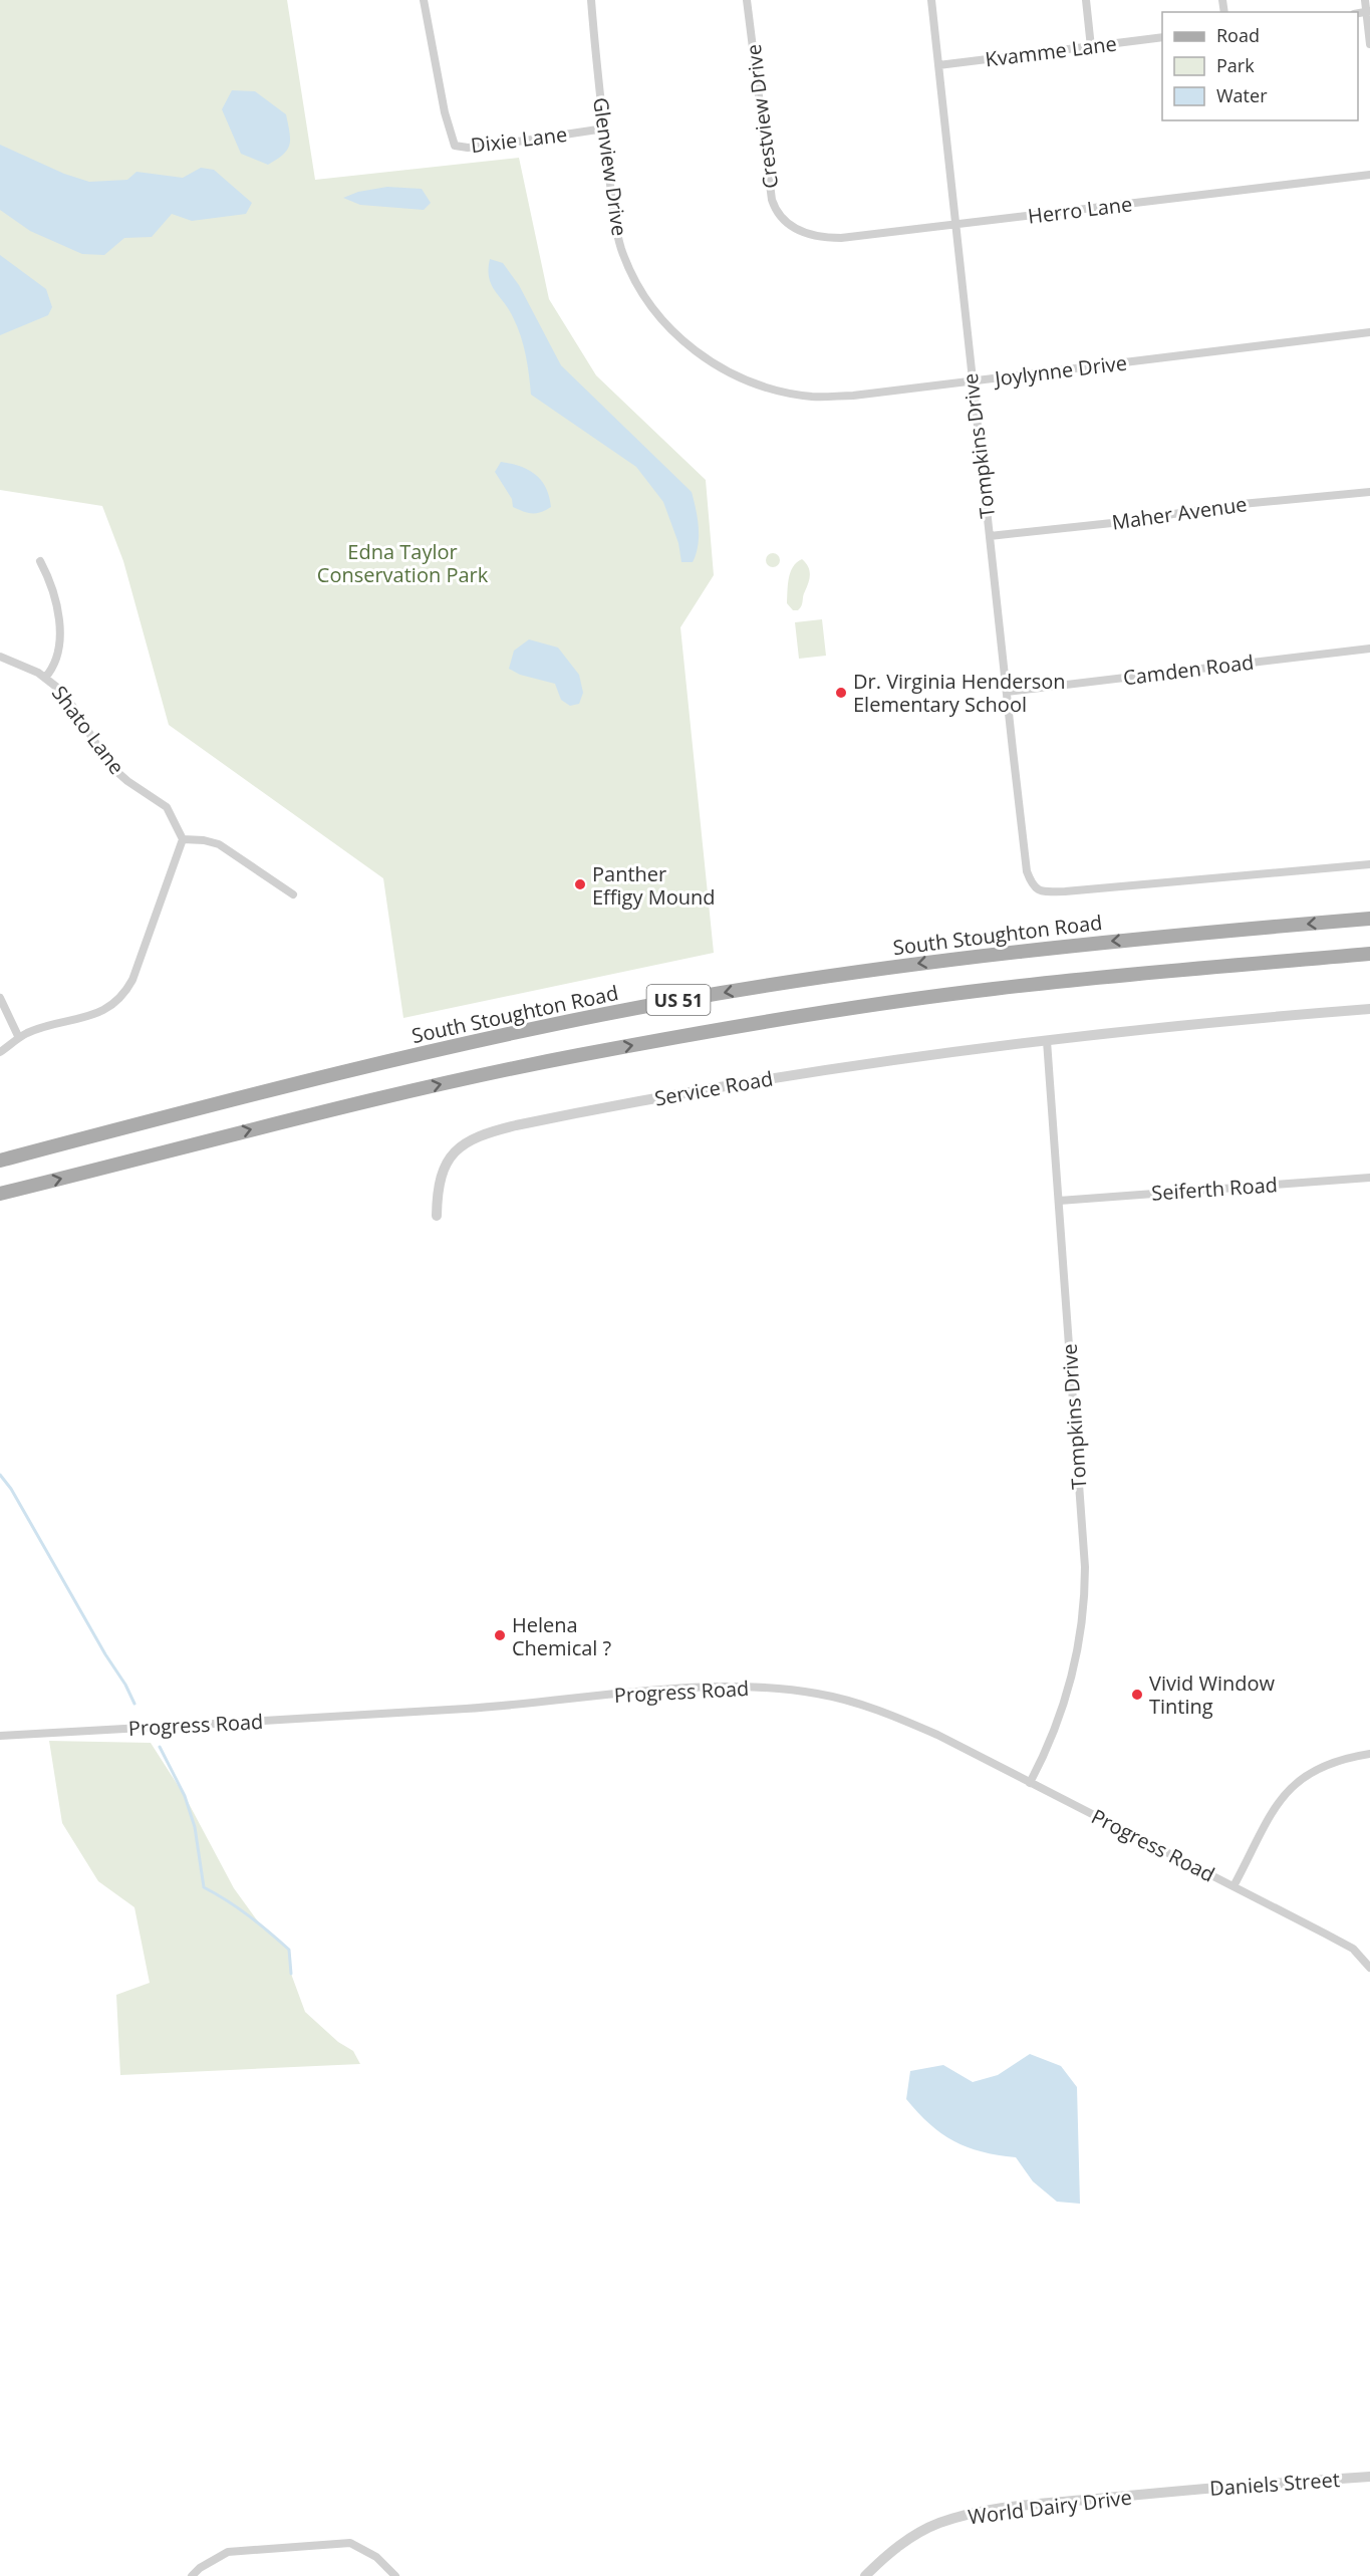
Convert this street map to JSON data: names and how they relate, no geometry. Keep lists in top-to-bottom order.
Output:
{
  "streets": {
    "main road": ["South Stoughton Road", "US 51"],
    "street": [
      "Kvamme Lane",
      "Crestview Drive",
      "Dixie Lane",
      "Glenview Drive",
      "Herro Lane",
      "Joylynne Drive",
      "Tompkins Drive",
      "Maher Avenue",
      "Camden Road",
      "Shato Lane",
      "Service Road",
      "Seiferth Road",
      "Progress Road",
      "Daniels Street",
      "World Dairy Drive"
    ]
  },
  "crossings": [
    ["Kvamme Lane", "Tompkins Drive"],
    ["Crestview Drive", "Herro Lane"],
    ["Dixie Lane", "Glenview Drive"],
    ["Glenview Drive", "Joylynne Drive"],
    ["Herro Lane", "Tompkins Drive"],
    ["Joylynne Drive", "Tompkins Drive"],
    ["Tompkins Drive", "Maher Avenue"],
    ["Tompkins Drive", "Camden Road"],
    ["Tompkins Drive", "Service Road"],
    ["Tompkins Drive", "Seiferth Road"],
    ["Tompkins Drive", "Progress Road"],
    ["Daniels Street", "World Dairy Drive"]
  ],
  "parks": ["Edna Taylor Conservation Park"],
  "places": [
    "Dr. Virginia Henderson Elementary School",
    "Panther Effigy Mound",
    "Helena Chemical ?",
    "Vivid Window Tinting"
  ],
  "legend": ["Road", "Park", "Water"]
}
